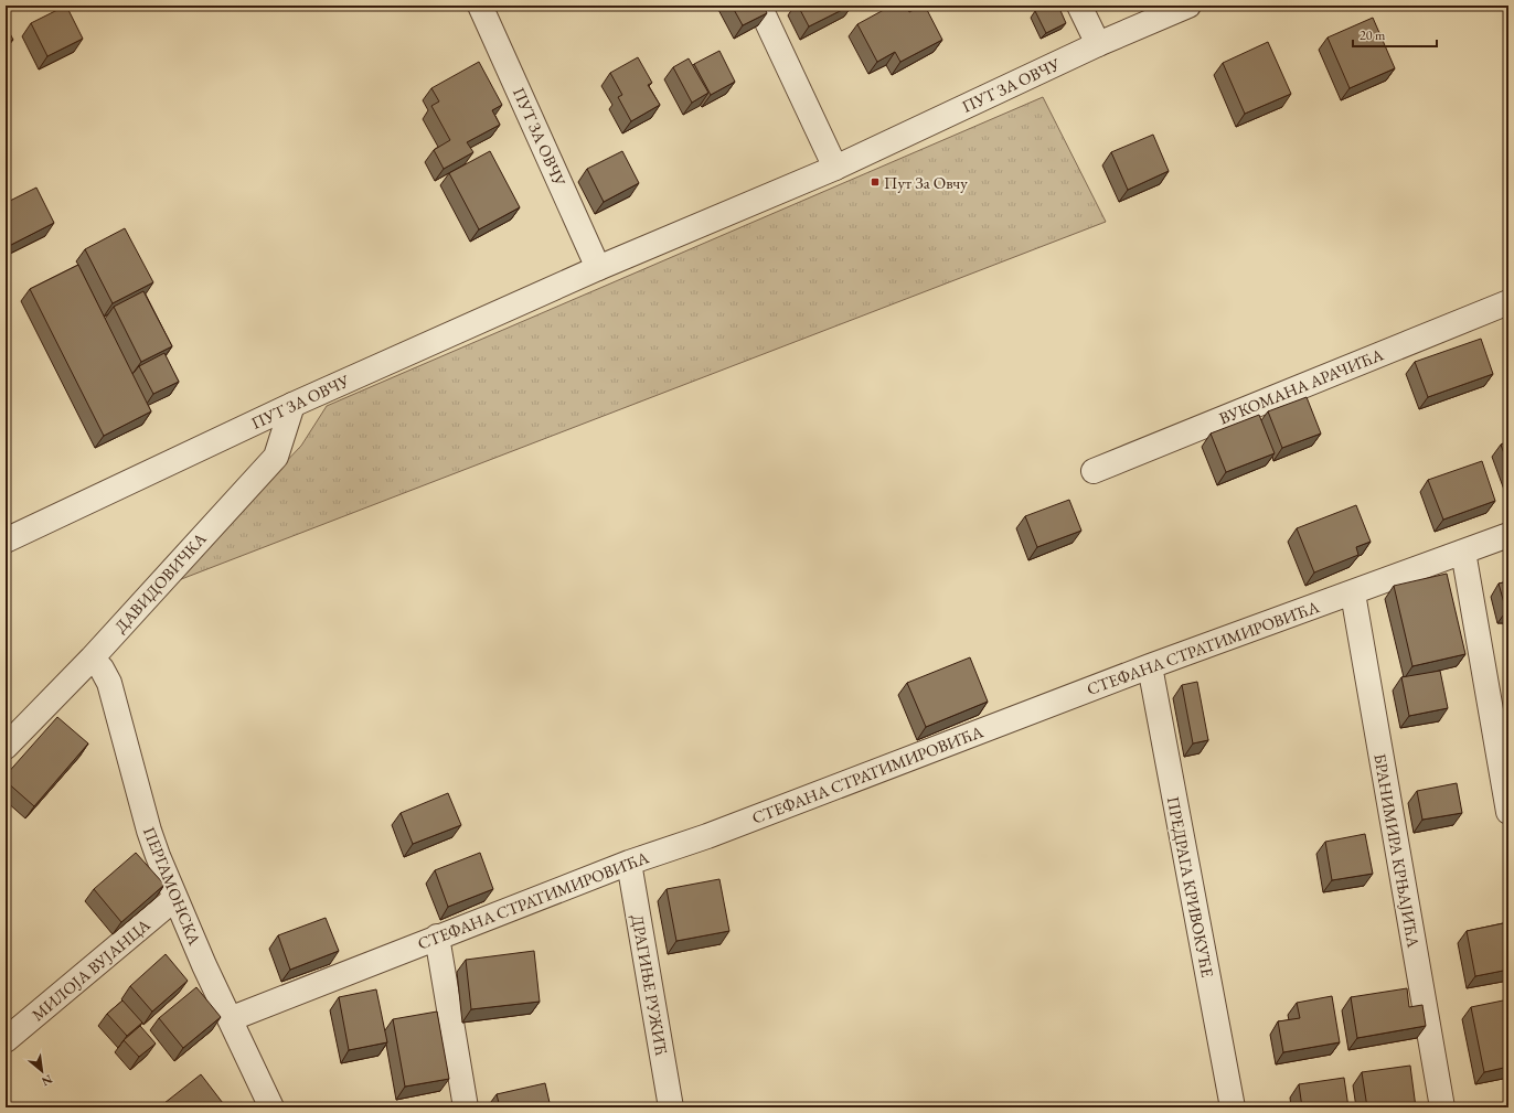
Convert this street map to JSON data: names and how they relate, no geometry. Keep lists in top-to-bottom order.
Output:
{
  "streets": {
    "street": [
      "ПУТ ЗА ОВЧУ",
      "ВУКОМАНА АРАЧИЋА",
      "ДАВИДОВИЧКА",
      "СТЕФАНА СТРАТИМИРОВИЋА",
      "БРАНИМИРА КРЊАЈИЋА",
      "ПЕРГАМОНСКА",
      "ПРЕДРАГА КРИВОКУЋЕ",
      "МИЛОЈА ВУЈАНЦА",
      "ДРАГИЊЕ РУЖИЋ"
    ]
  },
  "crossings": [
    ["ПУТ ЗА ОВЧУ", "ДАВИДОВИЧКА"],
    ["ДАВИДОВИЧКА", "ПЕРГАМОНСКА"],
    ["СТЕФАНА СТРАТИМИРОВИЋА", "БРАНИМИРА КРЊАЈИЋА"],
    ["СТЕФАНА СТРАТИМИРОВИЋА", "ПЕРГАМОНСКА"],
    ["СТЕФАНА СТРАТИМИРОВИЋА", "ПРЕДРАГА КРИВОКУЋЕ"],
    ["СТЕФАНА СТРАТИМИРОВИЋА", "ДРАГИЊЕ РУЖИЋ"],
    ["ПЕРГАМОНСКА", "МИЛОЈА ВУЈАНЦА"]
  ],
  "places": {
    "transit": ["Пут За Овчу"]
  },
  "scale_bar": "20 m",
  "north": "bottom right"
}
